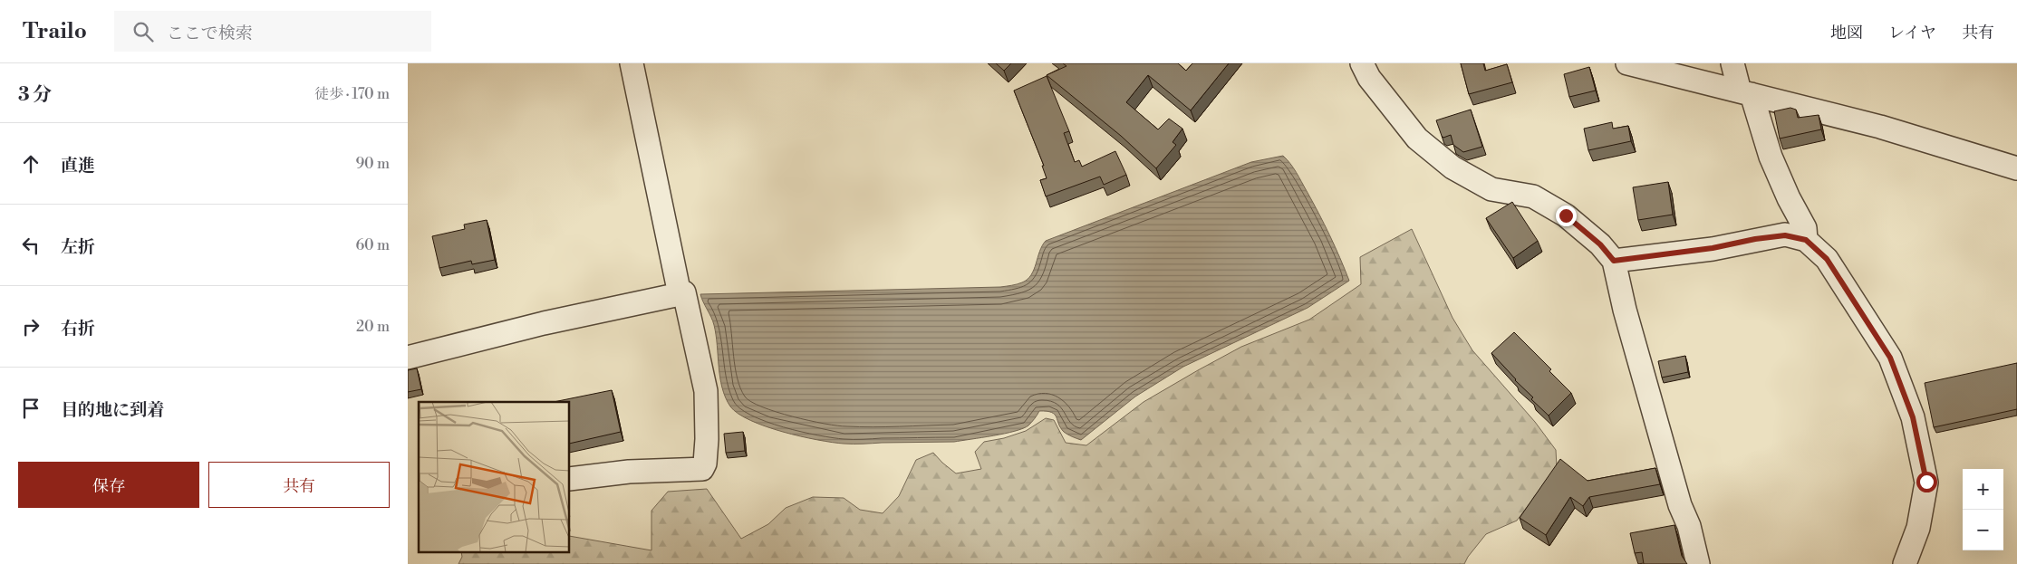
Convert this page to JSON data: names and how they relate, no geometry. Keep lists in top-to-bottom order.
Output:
{
  "page": {
    "header": "Trailo",
    "search": "ここで検索",
    "nav": ["地図", "レイヤ", "共有"],
    "heading": ["3 分", "徒歩 · 170 m"],
    "list": [
      ["直進", "90 m"],
      ["左折", "60 m"],
      ["右折", "20 m"],
      "目的地に到着"
    ],
    "buttons": ["保存", "共有"],
    "map_buttons": ["+", "−"]
  }
}
